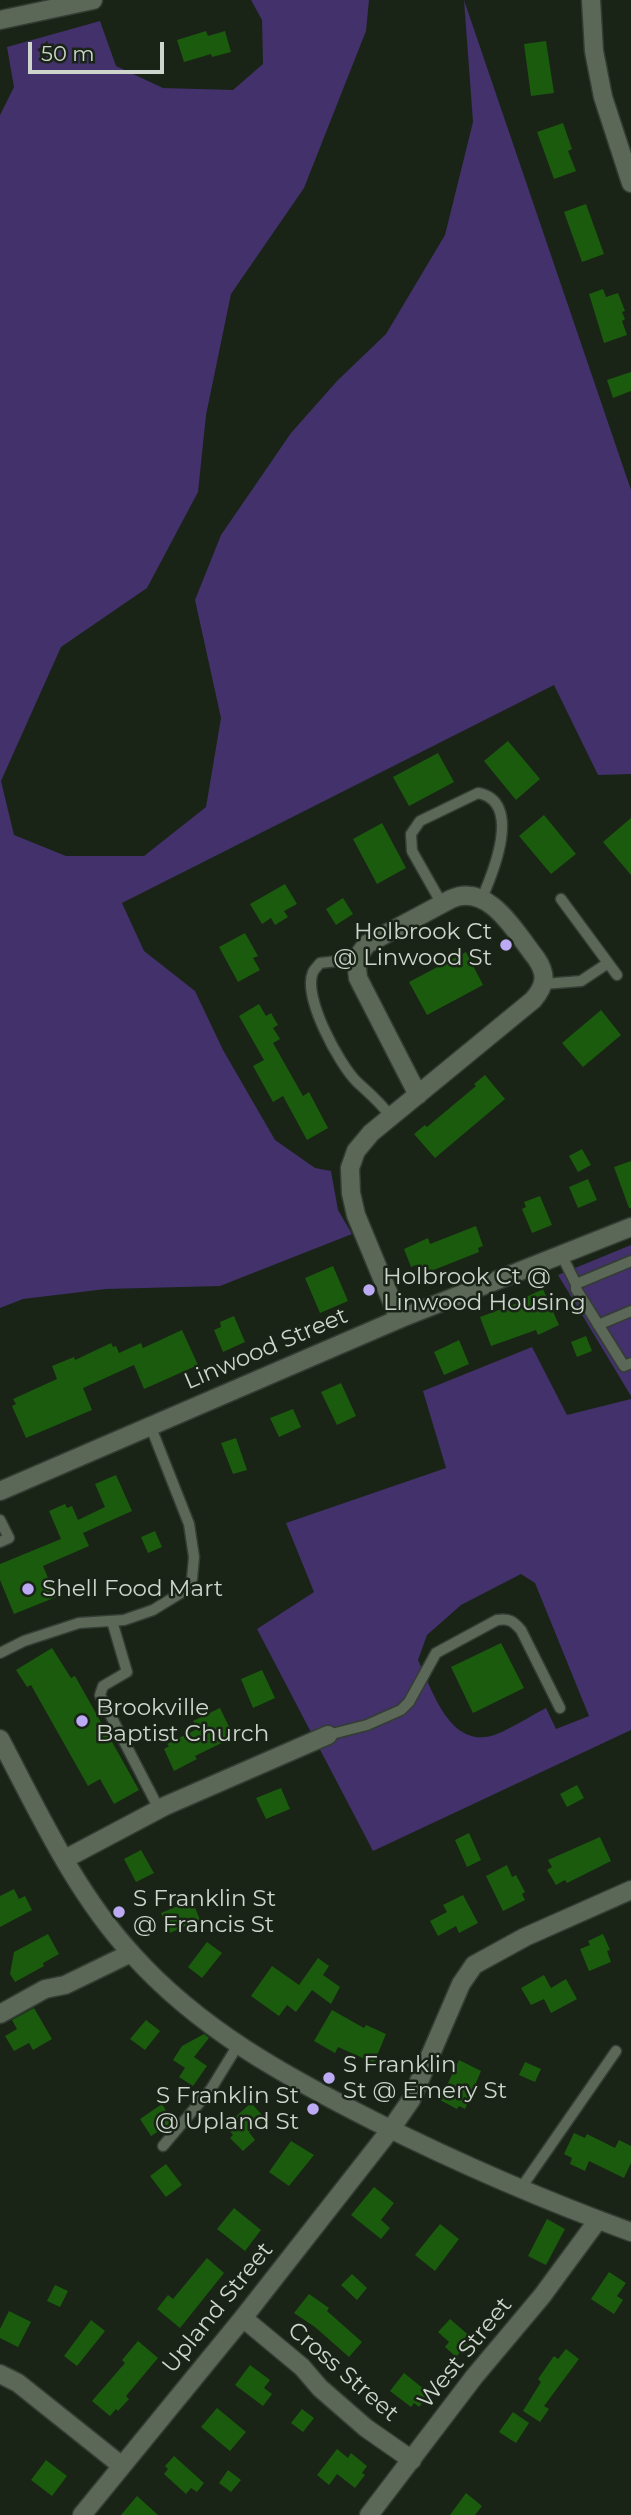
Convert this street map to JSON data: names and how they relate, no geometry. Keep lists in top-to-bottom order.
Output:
{
  "streets": {
    "street": [
      "Linwood Street",
      "Upland Street",
      "West Street",
      "Cross Street"
    ]
  },
  "crossings": [
    ["Upland Street", "Cross Street"],
    ["West Street", "Cross Street"]
  ],
  "places": [
    "Holbrook Ct @ Linwood St",
    "Holbrook Ct @ Linwood Housing",
    "Shell Food Mart",
    "Brookville Baptist Church",
    "S Franklin St @ Francis St",
    "S Franklin St @ Emery St",
    "S Franklin St @ Upland St"
  ],
  "scale_bar": "50 m"
}
